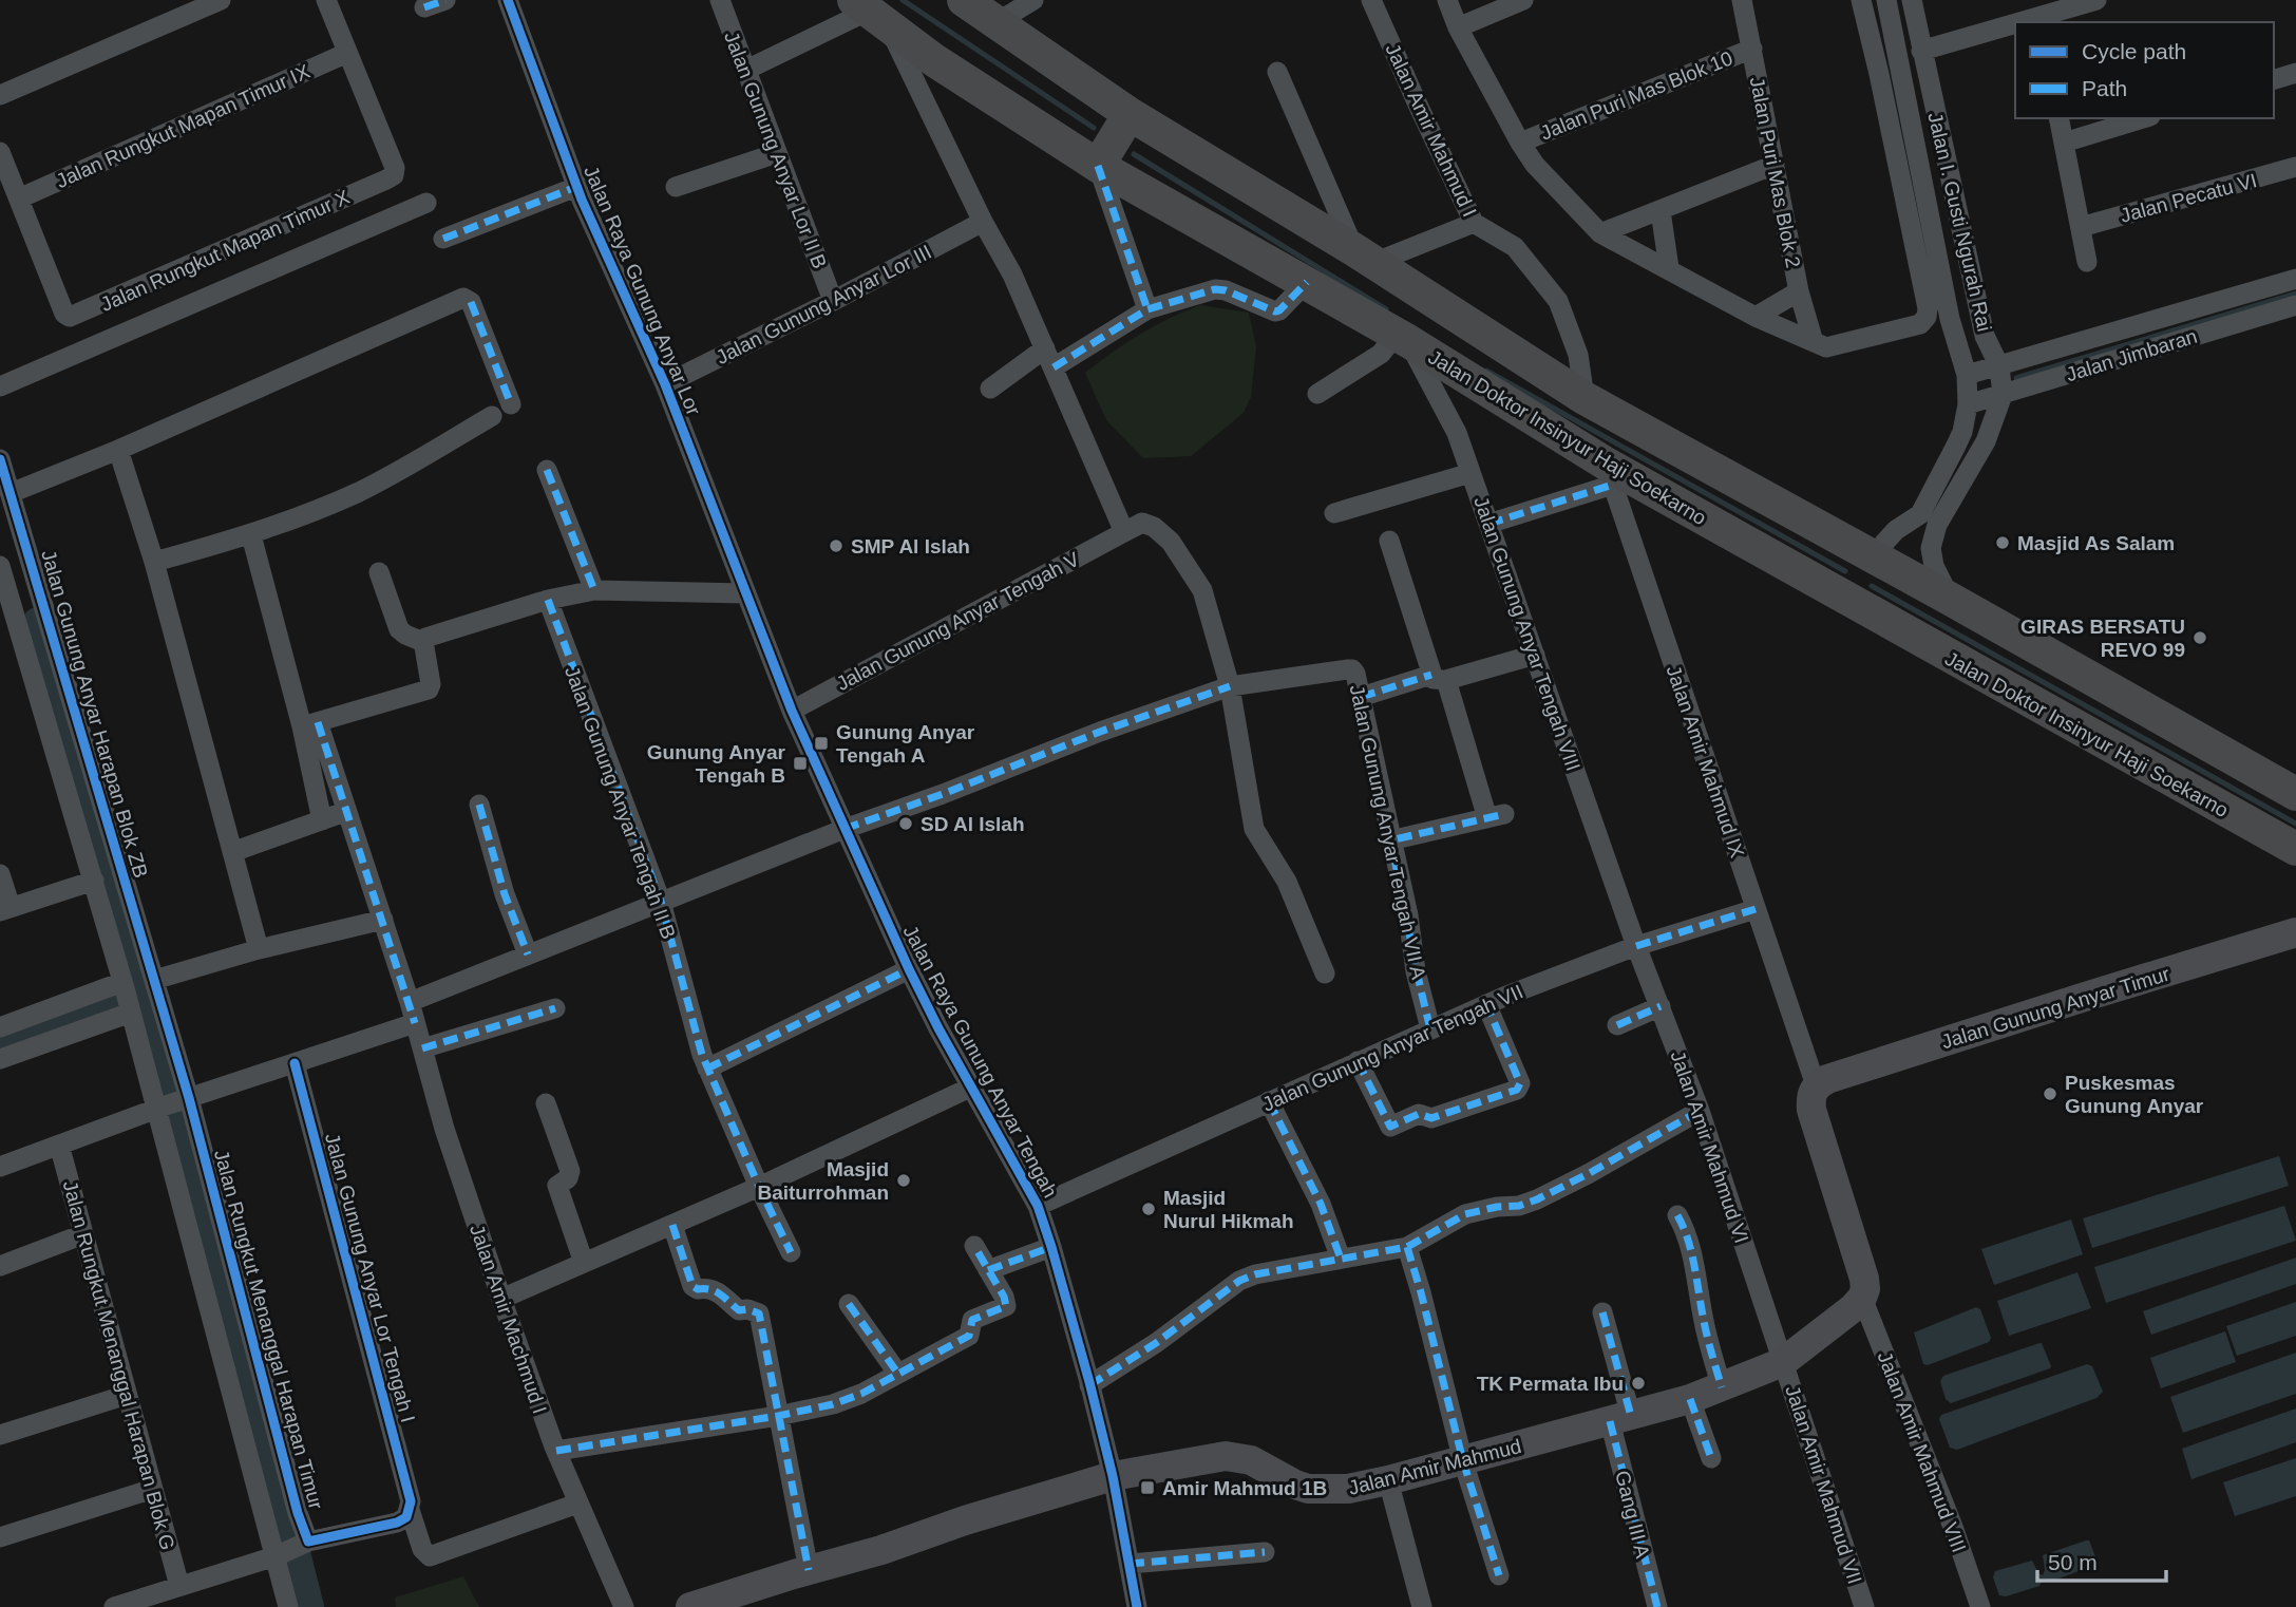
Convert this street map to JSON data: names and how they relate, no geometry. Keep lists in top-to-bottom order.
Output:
{
  "streets": {
    "main road": ["Jalan Doktor Insinyur Haji Soekarno"],
    "street": [
      "Jalan Puri Mas Blok 10",
      "Jalan Rungkut Mapan Timur IX",
      "Jalan Amir Mahmud I",
      "Jalan Gunung Anyar Lor II B",
      "Jalan Puri Mas Blok 2",
      "Jalan Pecatu VI",
      "Jalan I. Gusti Ngurah Rai",
      "Jalan Rungkut Mapan Timur X",
      "Jalan Raya Gunung Anyar Lor",
      "Jalan Gunung Anyar Lor III",
      "Jalan Jimbaran",
      "Jalan Gunung Anyar Tengah V",
      "Jalan Gunung Anyar Tengah VIII",
      "Jalan Gunung Anyar Harapan Blok ZB",
      "Jalan Amir Mahmud IX",
      "Jalan Gunung Anyar Tengah II B",
      "Jalan Gunung Anyar Tengah VII A",
      "Jalan Gunung Anyar Timur",
      "Jalan Gunung Anyar Tengah VII",
      "Jalan Raya Gunung Anyar Tengah",
      "Jalan Amir Mahmud VI",
      "Jalan Gunung Anyar Lor Tengah I",
      "Jalan Amir Machmud I",
      "Jalan Rungkut Menanggal Harapan Timur",
      "Jalan Rungkut Menanggal Harapan Blok G",
      "Jalan Amir Mahmud VIII",
      "Jalan Amir Mahmud",
      "Jalan Amir Mahmud VII",
      "Gang III A"
    ]
  },
  "crossings": [
    ["Jalan Puri Mas Blok 10", "Jalan Puri Mas Blok 2"],
    ["Jalan Rungkut Mapan Timur IX", "Jalan Rungkut Mapan Timur X"],
    ["Jalan Gunung Anyar Lor II B", "Jalan Gunung Anyar Lor III"],
    ["Jalan I. Gusti Ngurah Rai", "Jalan Jimbaran"],
    ["Jalan Raya Gunung Anyar Lor", "Jalan Gunung Anyar Lor III"],
    ["Jalan Raya Gunung Anyar Lor", "Jalan Raya Gunung Anyar Tengah"],
    ["Jalan Doktor Insinyur Haji Soekarno", "Jalan Gunung Anyar Tengah VIII"],
    ["Jalan Doktor Insinyur Haji Soekarno", "Jalan Amir Mahmud IX"],
    ["Jalan Gunung Anyar Tengah V", "Jalan Raya Gunung Anyar Tengah"],
    ["Jalan Gunung Anyar Tengah VIII", "Jalan Gunung Anyar Tengah VII"],
    ["Jalan Gunung Anyar Tengah VIII", "Jalan Amir Mahmud VI"],
    ["Jalan Gunung Anyar Harapan Blok ZB", "Jalan Rungkut Menanggal Harapan Timur"],
    ["Jalan Amir Mahmud IX", "Jalan Gunung Anyar Timur"],
    ["Jalan Amir Mahmud IX", "Jalan Gunung Anyar Tengah VII"],
    ["Jalan Gunung Anyar Tengah VII A", "Jalan Gunung Anyar Tengah VII"],
    ["Jalan Gunung Anyar Tengah VII", "Jalan Raya Gunung Anyar Tengah"],
    ["Jalan Gunung Anyar Tengah VII", "Jalan Amir Mahmud VI"],
    ["Jalan Raya Gunung Anyar Tengah", "Jalan Amir Mahmud"],
    ["Jalan Amir Mahmud VI", "Jalan Amir Mahmud"],
    ["Jalan Amir Mahmud VI", "Jalan Amir Mahmud VII"],
    ["Jalan Gunung Anyar Lor Tengah I", "Jalan Amir Machmud I"],
    ["Jalan Gunung Anyar Lor Tengah I", "Jalan Rungkut Menanggal Harapan Timur"],
    ["Jalan Amir Mahmud VIII", "Jalan Amir Mahmud"],
    ["Jalan Amir Mahmud", "Jalan Amir Mahmud VII"],
    ["Jalan Amir Mahmud", "Gang III A"]
  ],
  "places": {
    "other": [
      "Masjid As Salam",
      "SMP Al Islah",
      "GIRAS BERSATU REVO 99",
      "SD Al Islah",
      "Puskesmas Gunung Anyar",
      "Masjid Baiturrohman",
      "Masjid Nurul Hikmah",
      "TK Permata Ibu"
    ],
    "transit": ["Gunung Anyar Tengah A", "Gunung Anyar Tengah B", "Amir Mahmud 1B"]
  },
  "legend": ["Cycle path", "Path"],
  "scale_bar": "50 m"
}
